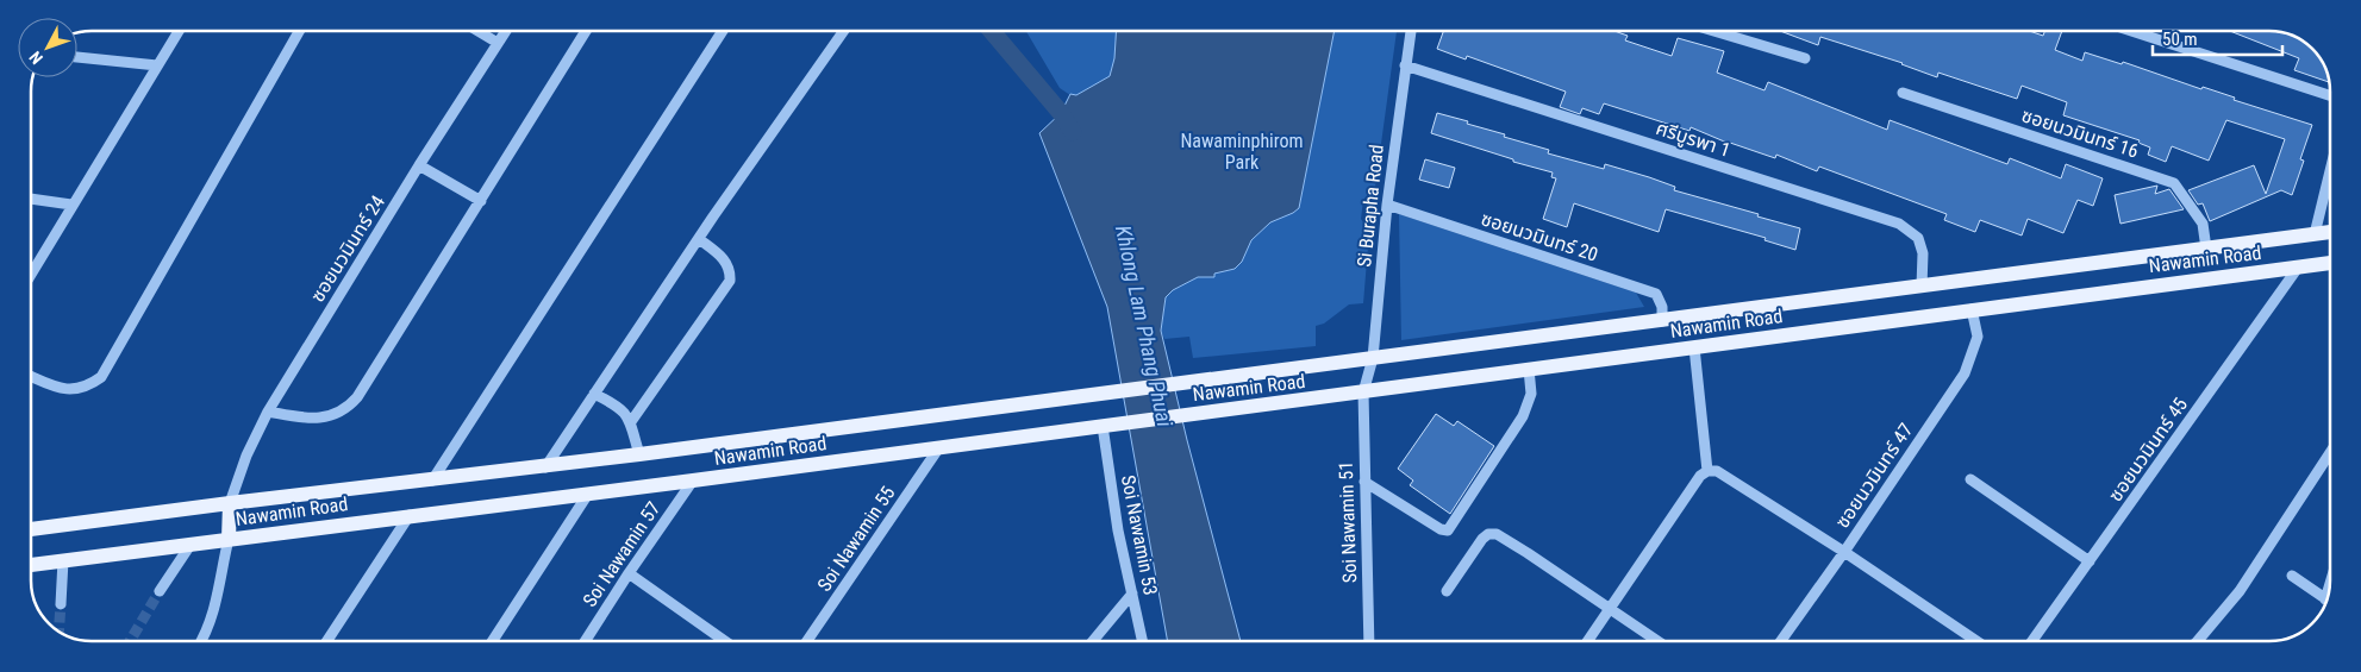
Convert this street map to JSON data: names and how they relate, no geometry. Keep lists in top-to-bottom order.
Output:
{
  "streets": {
    "main road": ["Nawamin Road"],
    "street": [
      "ซอยนวมินทร์ 16",
      "ศรีบูรพา 1",
      "Si Burapha Road",
      "ซอยนวมินทร์ 20",
      "ซอยนวมินทร์ 24",
      "ซอยนวมินทร์ 45",
      "ซอยนวมินทร์ 47",
      "Soi Nawamin 51",
      "Soi Nawamin 53",
      "Soi Nawamin 55",
      "Soi Nawamin 57"
    ]
  },
  "crossings": [
    ["ซอยนวมินทร์ 16", "Nawamin Road"],
    ["ศรีบูรพา 1", "Si Burapha Road"],
    ["ศรีบูรพา 1", "Nawamin Road"],
    ["Si Burapha Road", "ซอยนวมินทร์ 20"],
    ["Si Burapha Road", "Nawamin Road"],
    ["Si Burapha Road", "Soi Nawamin 51"],
    ["ซอยนวมินทร์ 20", "Nawamin Road"],
    ["ซอยนวมินทร์ 24", "Nawamin Road"],
    ["Nawamin Road", "ซอยนวมินทร์ 45"],
    ["Nawamin Road", "ซอยนวมินทร์ 47"],
    ["Nawamin Road", "Soi Nawamin 51"],
    ["Nawamin Road", "Soi Nawamin 53"],
    ["Nawamin Road", "Soi Nawamin 55"],
    ["Nawamin Road", "Soi Nawamin 57"]
  ],
  "water": ["Khlong Lam Phang Phuai"],
  "parks": ["Nawaminphirom Park"],
  "scale_bar": "50 m",
  "north": "bottom left"
}
